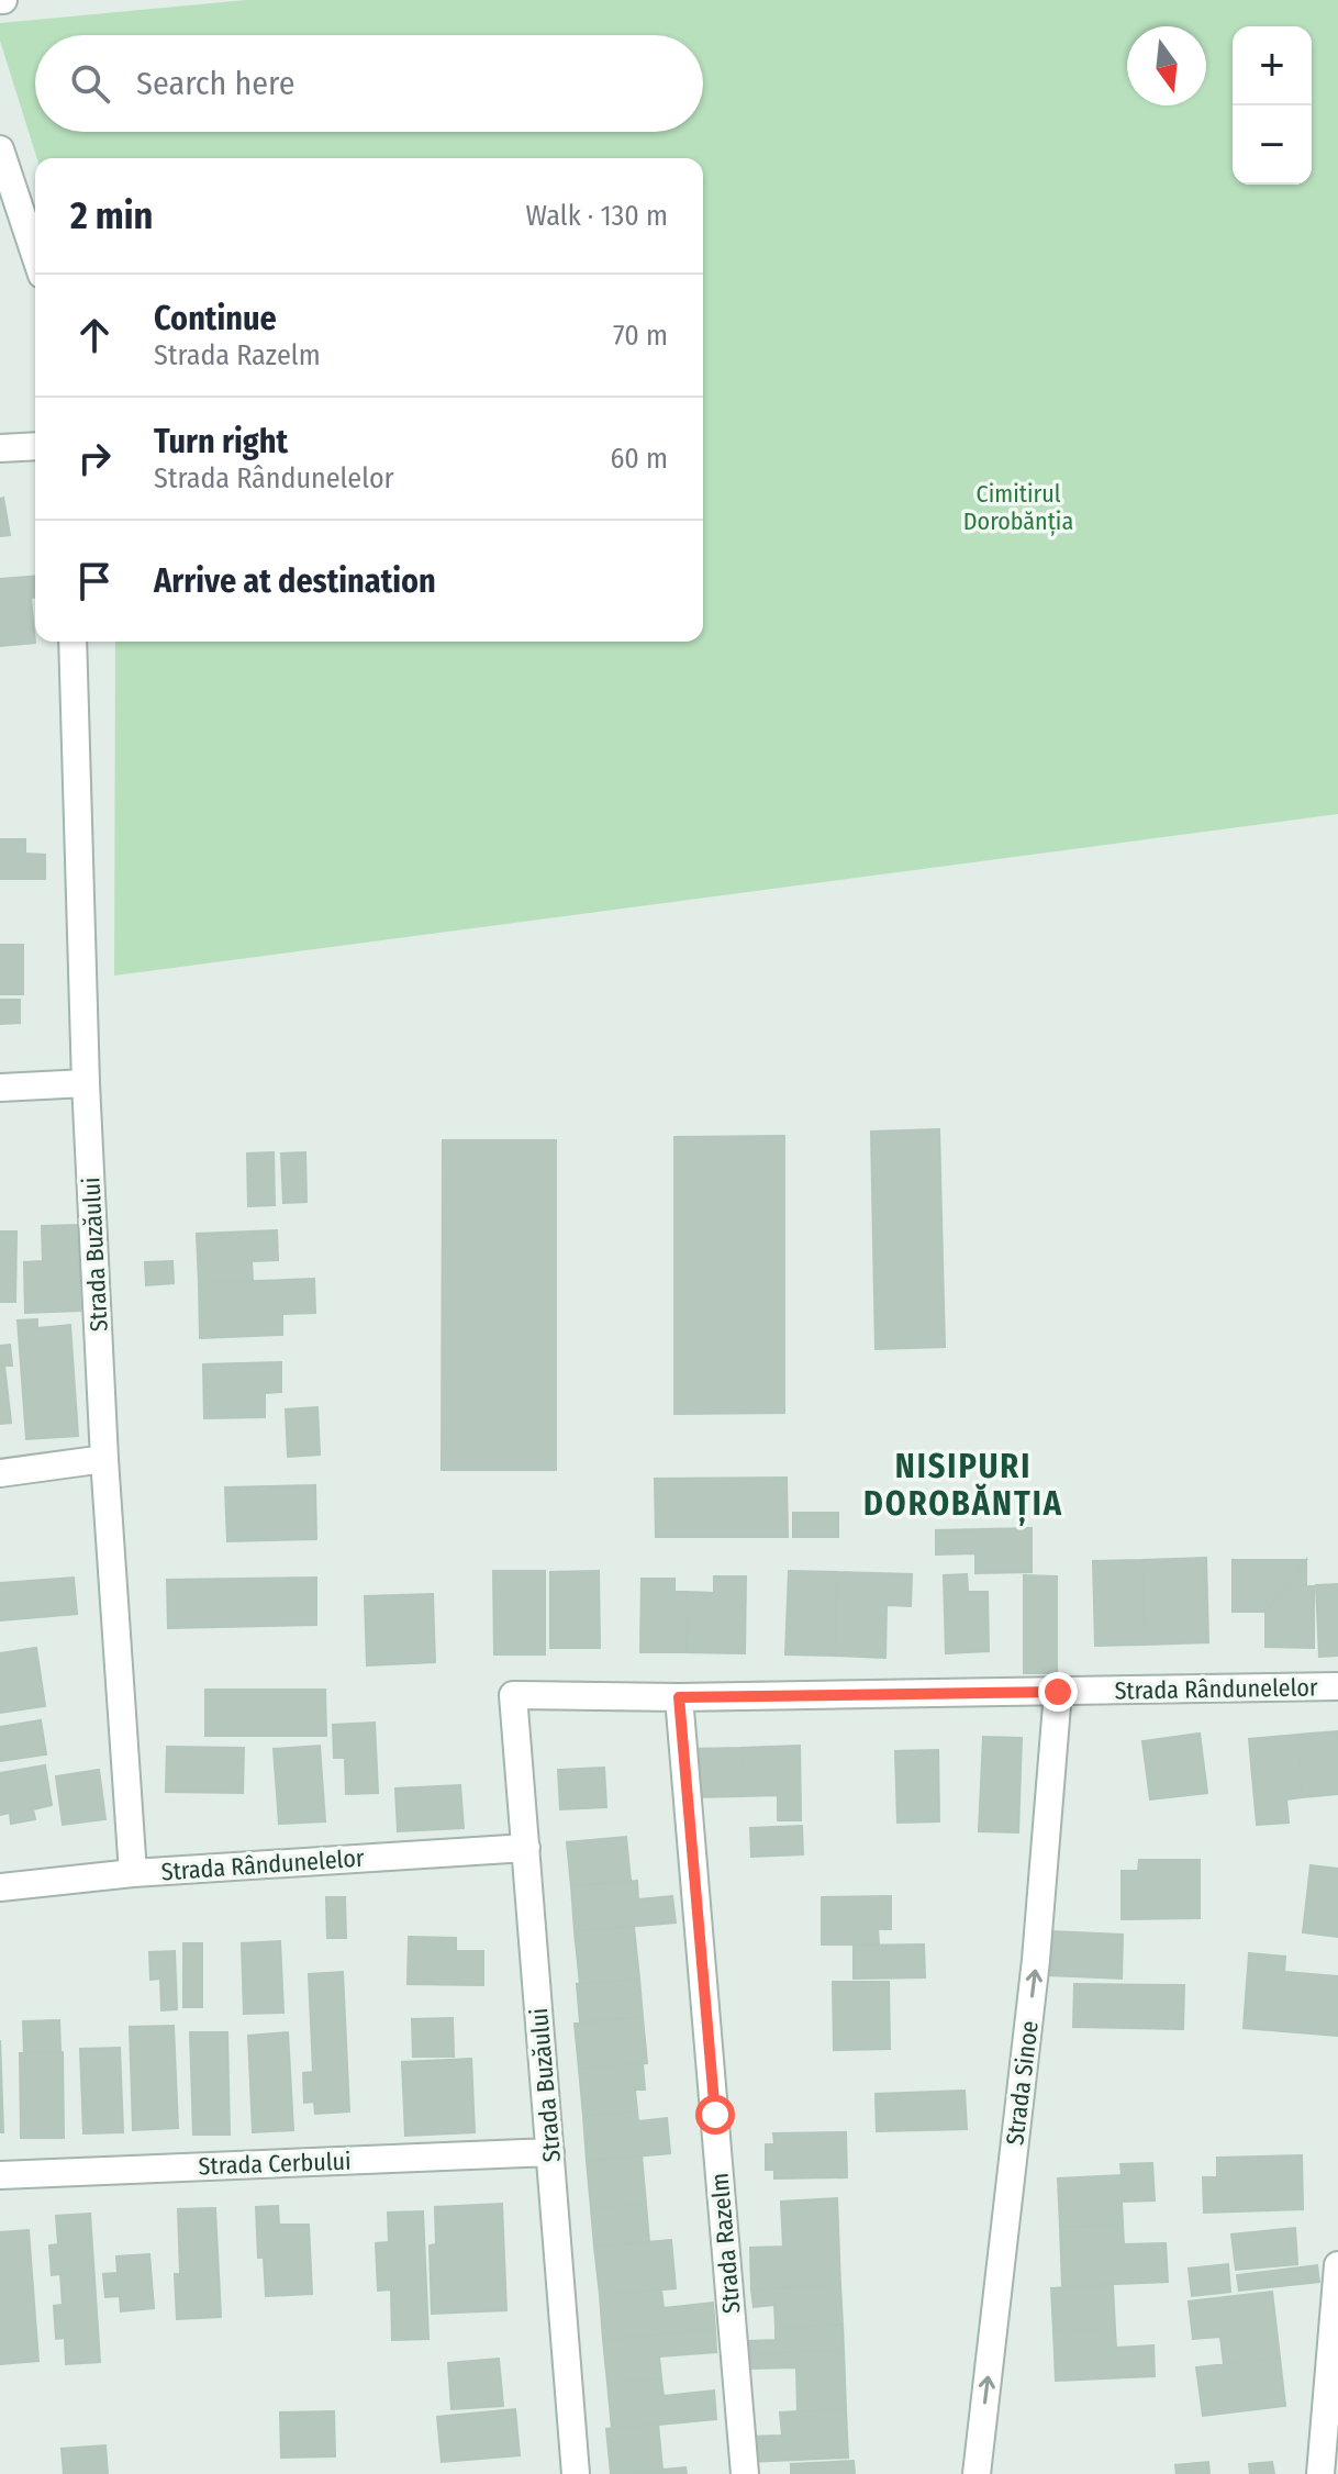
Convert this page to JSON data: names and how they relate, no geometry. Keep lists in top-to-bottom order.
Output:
{
  "streets": {
    "street": [
      "Strada Buzăului",
      "Strada Rândunelelor",
      "Strada Sinoe",
      "Strada Cerbului",
      "Strada Razelm"
    ]
  },
  "crossings": [
    ["Strada Buzăului", "Strada Rândunelelor"],
    ["Strada Buzăului", "Strada Cerbului"],
    ["Strada Rândunelelor", "Strada Sinoe"],
    ["Strada Rândunelelor", "Strada Razelm"]
  ],
  "one_way": ["Strada Sinoe"],
  "districts": ["NISIPURI DOROBĂNȚIA"],
  "parks": ["Cimitirul Dorobănția"],
  "north": "bottom",
  "page": {
    "map_buttons": ["+", "−"],
    "search": "Search here",
    "heading": ["2 min", "Walk · 130 m"],
    "list": [
      ["Continue", "Strada Razelm", "70 m"],
      ["Turn right", "Strada Rândunelelor", "60 m"],
      "Arrive at destination"
    ]
  }
}
